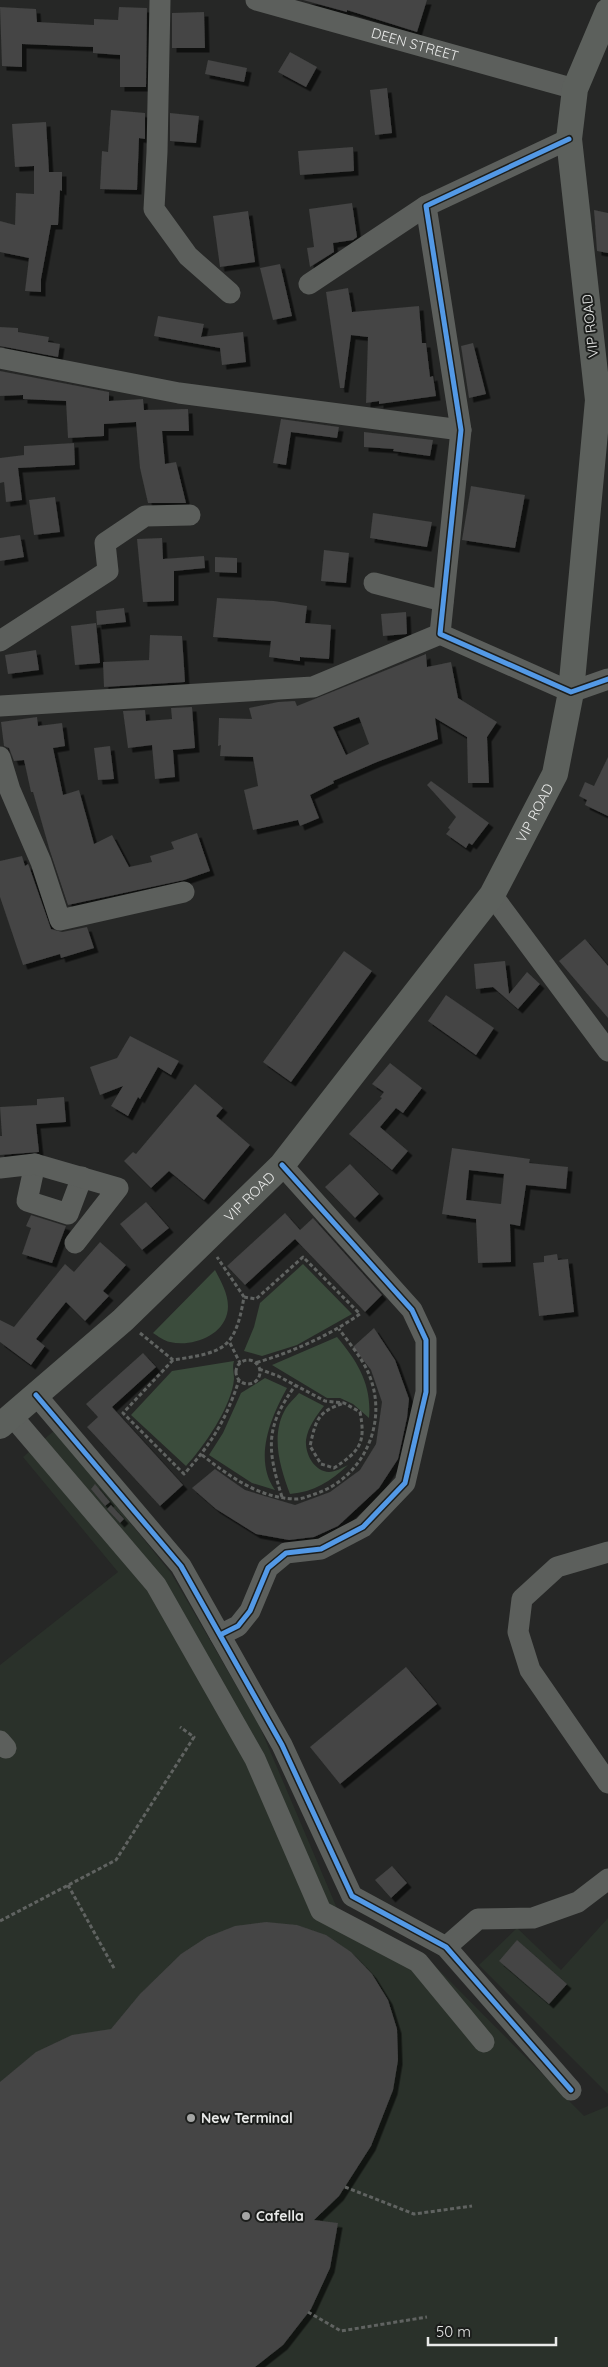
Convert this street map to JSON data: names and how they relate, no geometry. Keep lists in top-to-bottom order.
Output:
{
  "streets": {
    "main road": ["VIP ROAD"],
    "street": ["DEEN STREET"]
  },
  "crossings": [
    ["DEEN STREET", "VIP ROAD"]
  ],
  "places": ["New Terminal", "Cafella"],
  "scale_bar": "50 m"
}
